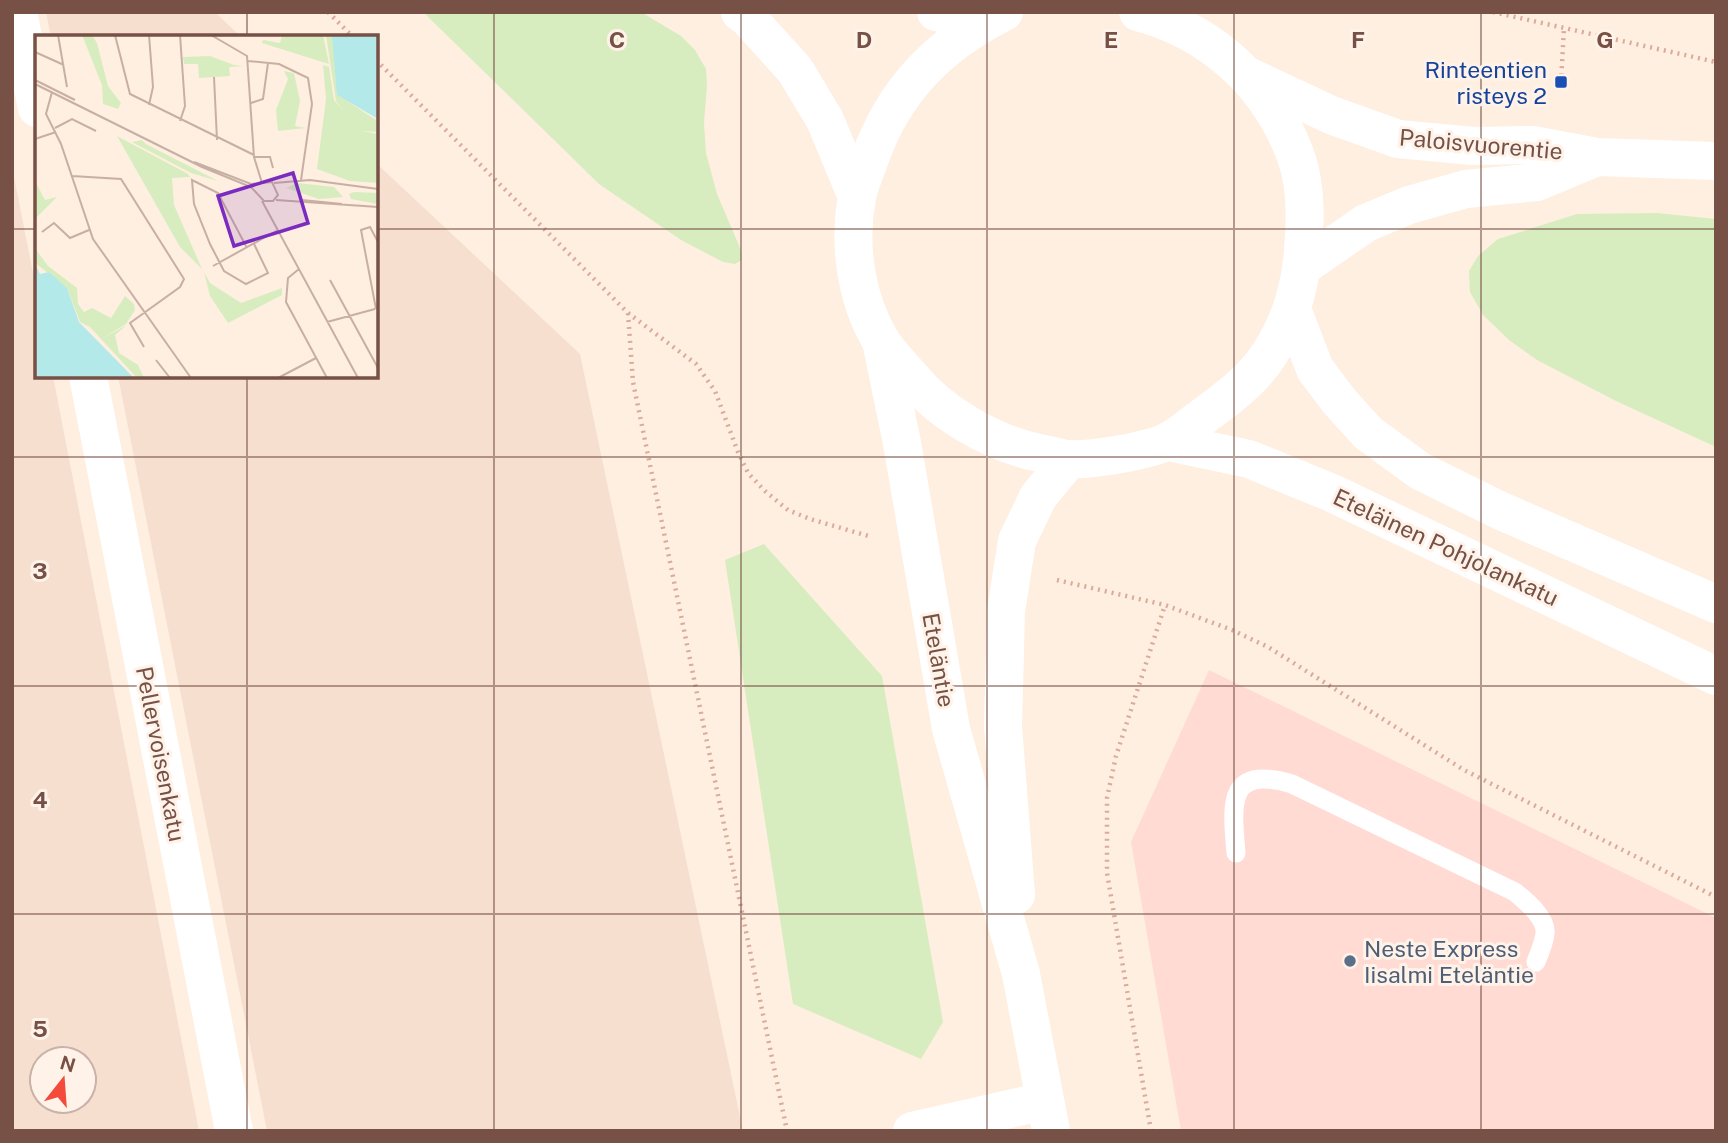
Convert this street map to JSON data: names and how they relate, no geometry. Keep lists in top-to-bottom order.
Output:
{
  "streets": {
    "street": [
      "Paloisvuorentie",
      "Eteläinen Pohjolankatu",
      "Eteläntie",
      "Pellervoisenkatu"
    ]
  },
  "places": {
    "transit": ["Rinteentien risteys 2"],
    "other": ["Neste Express Iisalmi Eteläntie"]
  },
  "north": "top",
  "grid": {
    "columns": [
      "C",
      "D",
      "E",
      "F",
      "G"
    ],
    "rows": ["3", "4", "5"]
  }
}
